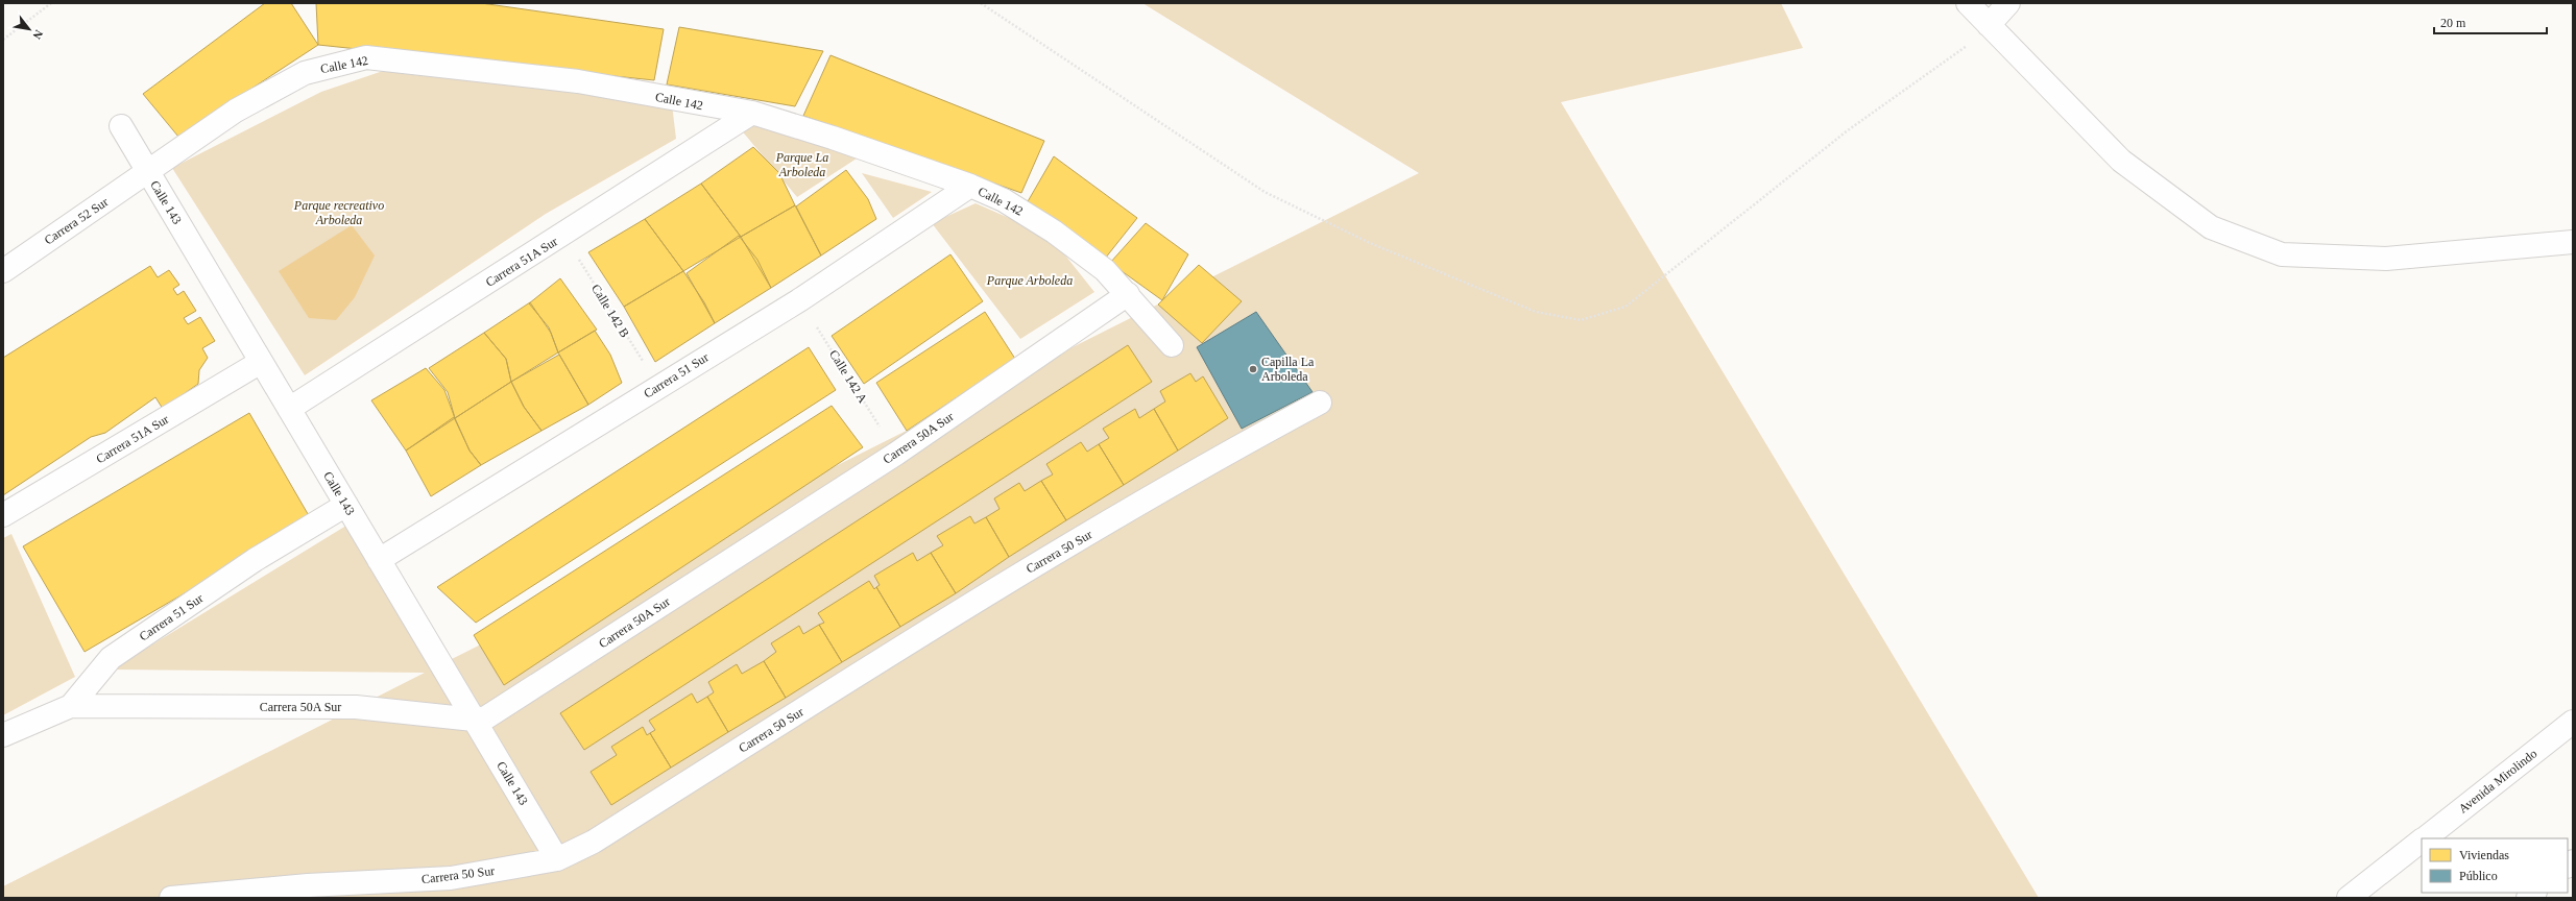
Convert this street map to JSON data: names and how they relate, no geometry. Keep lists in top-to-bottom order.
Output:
{
  "streets": {
    "street": [
      "Calle 142",
      "Calle 143",
      "Carrera 52 Sur",
      "Carrera 51A Sur",
      "Carrera 51 Sur",
      "Carrera 50A Sur",
      "Carrera 50 Sur",
      "Avenida Mirolindo"
    ],
    "path": ["Calle 142 B", "Calle 142 A"]
  },
  "crossings": [
    ["Calle 142", "Calle 143"],
    ["Calle 142", "Carrera 52 Sur"],
    ["Calle 142", "Carrera 51A Sur"],
    ["Calle 142", "Carrera 51 Sur"],
    ["Calle 142", "Carrera 50A Sur"],
    ["Calle 143", "Carrera 52 Sur"],
    ["Calle 143", "Carrera 51A Sur"],
    ["Calle 143", "Carrera 51 Sur"],
    ["Calle 143", "Carrera 50A Sur"],
    ["Calle 143", "Carrera 50 Sur"],
    ["Carrera 51A Sur", "Calle 142 B"],
    ["Calle 142 B", "Carrera 51 Sur"],
    ["Carrera 51 Sur", "Calle 142 A"],
    ["Carrera 51 Sur", "Carrera 50A Sur"],
    ["Calle 142 A", "Carrera 50A Sur"]
  ],
  "parks": ["Parque La Arboleda", "Parque recreativo Arboleda", "Parque Arboleda"],
  "places": ["Capilla La Arboleda"],
  "legend": ["Viviendas", "Público"],
  "scale_bar": "20 m",
  "north": "bottom right"
}
